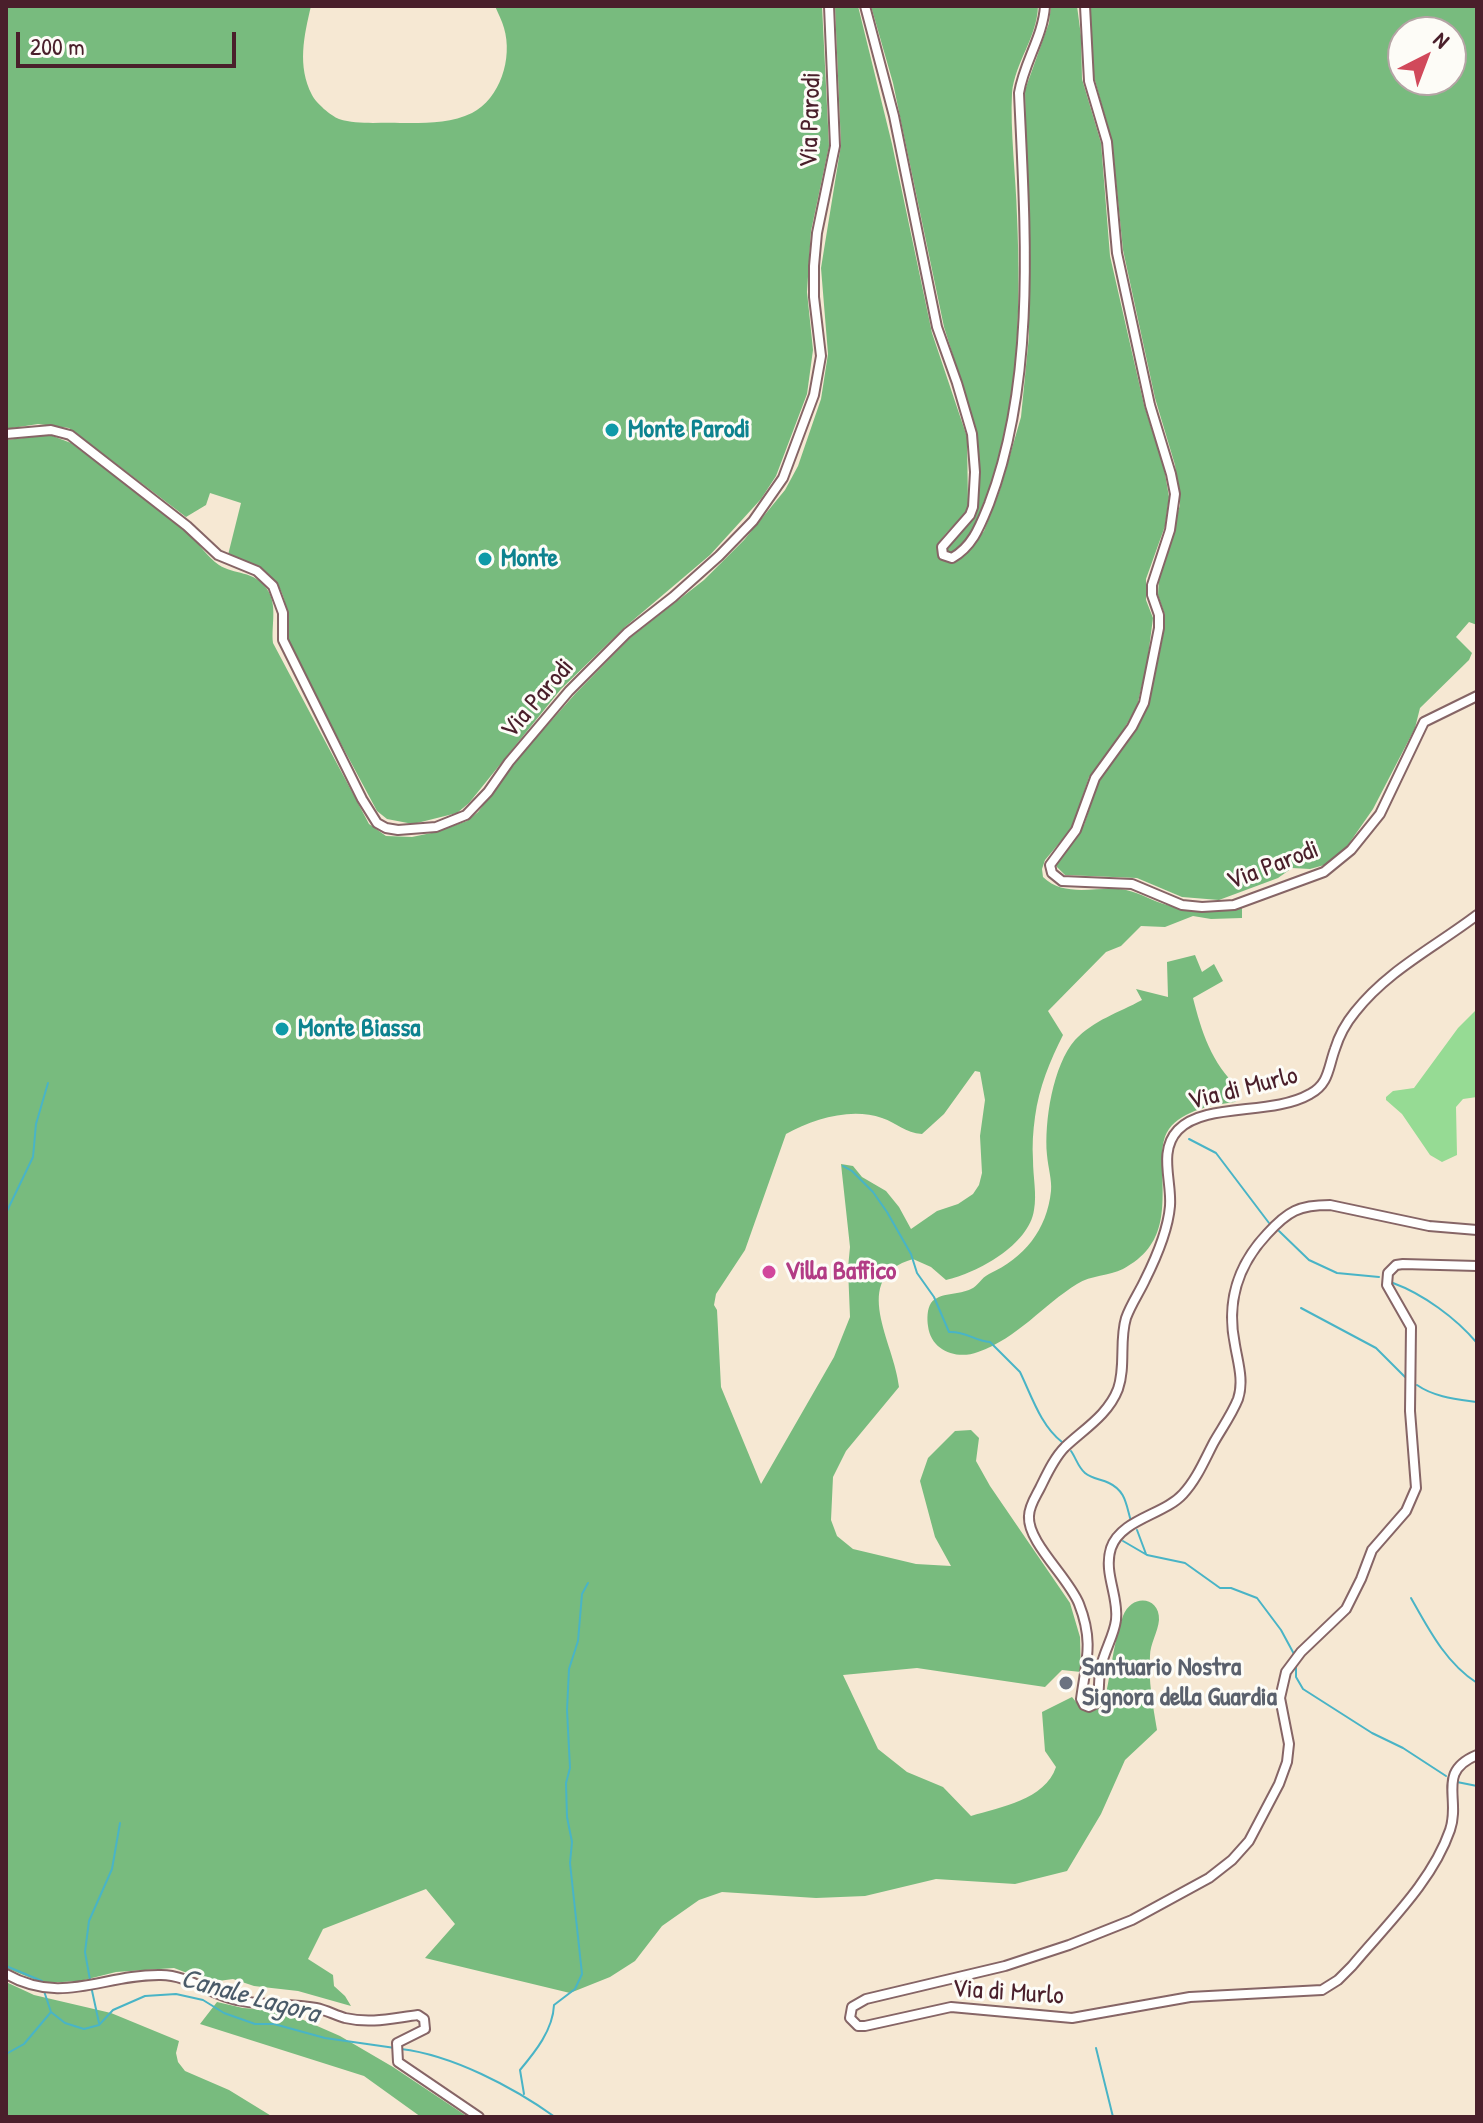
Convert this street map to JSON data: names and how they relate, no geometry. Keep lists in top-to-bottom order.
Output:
{
  "streets": {
    "street": ["Via Parodi", "Via di Murlo"]
  },
  "water": ["Canale Lagora"],
  "places": [
    "Monte Parodi",
    "Monte",
    "Monte Biassa",
    "Villa Baffico",
    "Santuario Nostra Signora della Guardia"
  ],
  "scale_bar": "200 m",
  "north": "top right"
}
